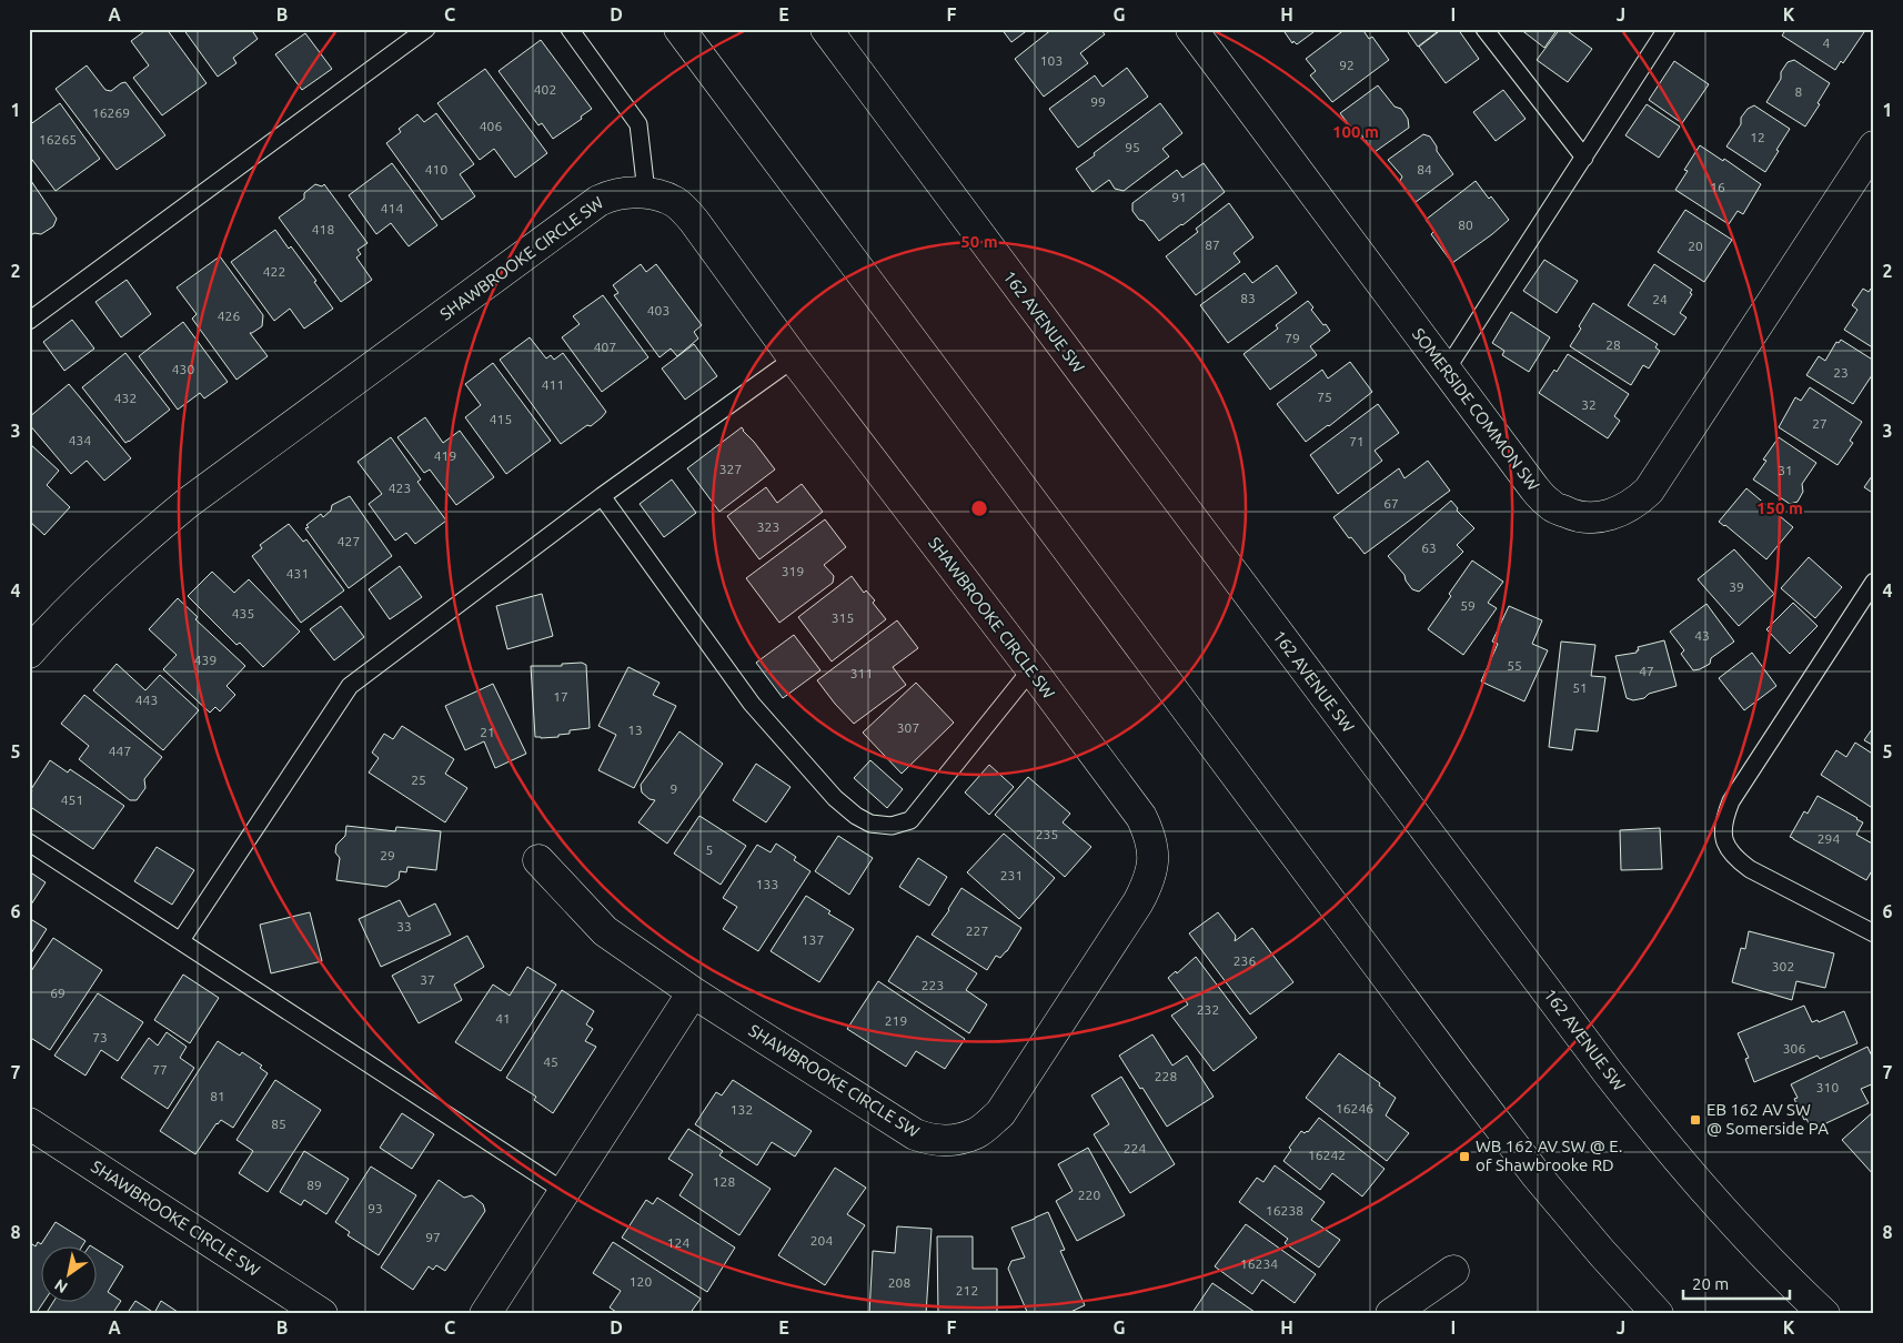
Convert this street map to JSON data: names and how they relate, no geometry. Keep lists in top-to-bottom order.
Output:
{
  "streets": {
    "street": ["SHAWBROOKE CIRCLE SW", "162 AVENUE SW", "SOMERSIDE COMMON SW"]
  },
  "places": {
    "transit": ["EB 162 AV SW @ Somerside PA", "WB 162 AV SW @ E. of Shawbrooke RD"]
  },
  "house_numbers": [
    "4",
    "103",
    "92",
    "402",
    "8",
    "99",
    "16269",
    "406",
    "12",
    "16265",
    "95",
    "410",
    "84",
    "16",
    "91",
    "414",
    "80",
    "418",
    "87",
    "20",
    "422",
    "83",
    "24",
    "403",
    "426",
    "79",
    "28",
    "407",
    "430",
    "23",
    "411",
    "75",
    "432",
    "32",
    "415",
    "27",
    "434",
    "71",
    "419",
    "327",
    "31",
    "423",
    "67",
    "323",
    "427",
    "63",
    "319",
    "431",
    "39",
    "59",
    "435",
    "315",
    "43",
    "439",
    "55",
    "47",
    "311",
    "51",
    "17",
    "443",
    "307",
    "13",
    "21",
    "447",
    "25",
    "9",
    "451",
    "235",
    "294",
    "5",
    "29",
    "231",
    "133",
    "33",
    "227",
    "137",
    "236",
    "302",
    "37",
    "223",
    "69",
    "232",
    "41",
    "219",
    "73",
    "306",
    "45",
    "77",
    "228",
    "310",
    "81",
    "16246",
    "132",
    "85",
    "224",
    "16242",
    "128",
    "89",
    "220",
    "93",
    "16238",
    "97",
    "204",
    "124",
    "16234",
    "120",
    "208",
    "212"
  ],
  "scale_bar": "20 m",
  "north": "bottom left",
  "grid": {
    "columns": [
      "A",
      "B",
      "C",
      "D",
      "E",
      "F",
      "G",
      "H",
      "I",
      "J",
      "K"
    ],
    "rows": [
      "1",
      "2",
      "3",
      "4",
      "5",
      "6",
      "7",
      "8"
    ]
  },
  "rings": ["100 m", "50 m", "150 m"]
}
